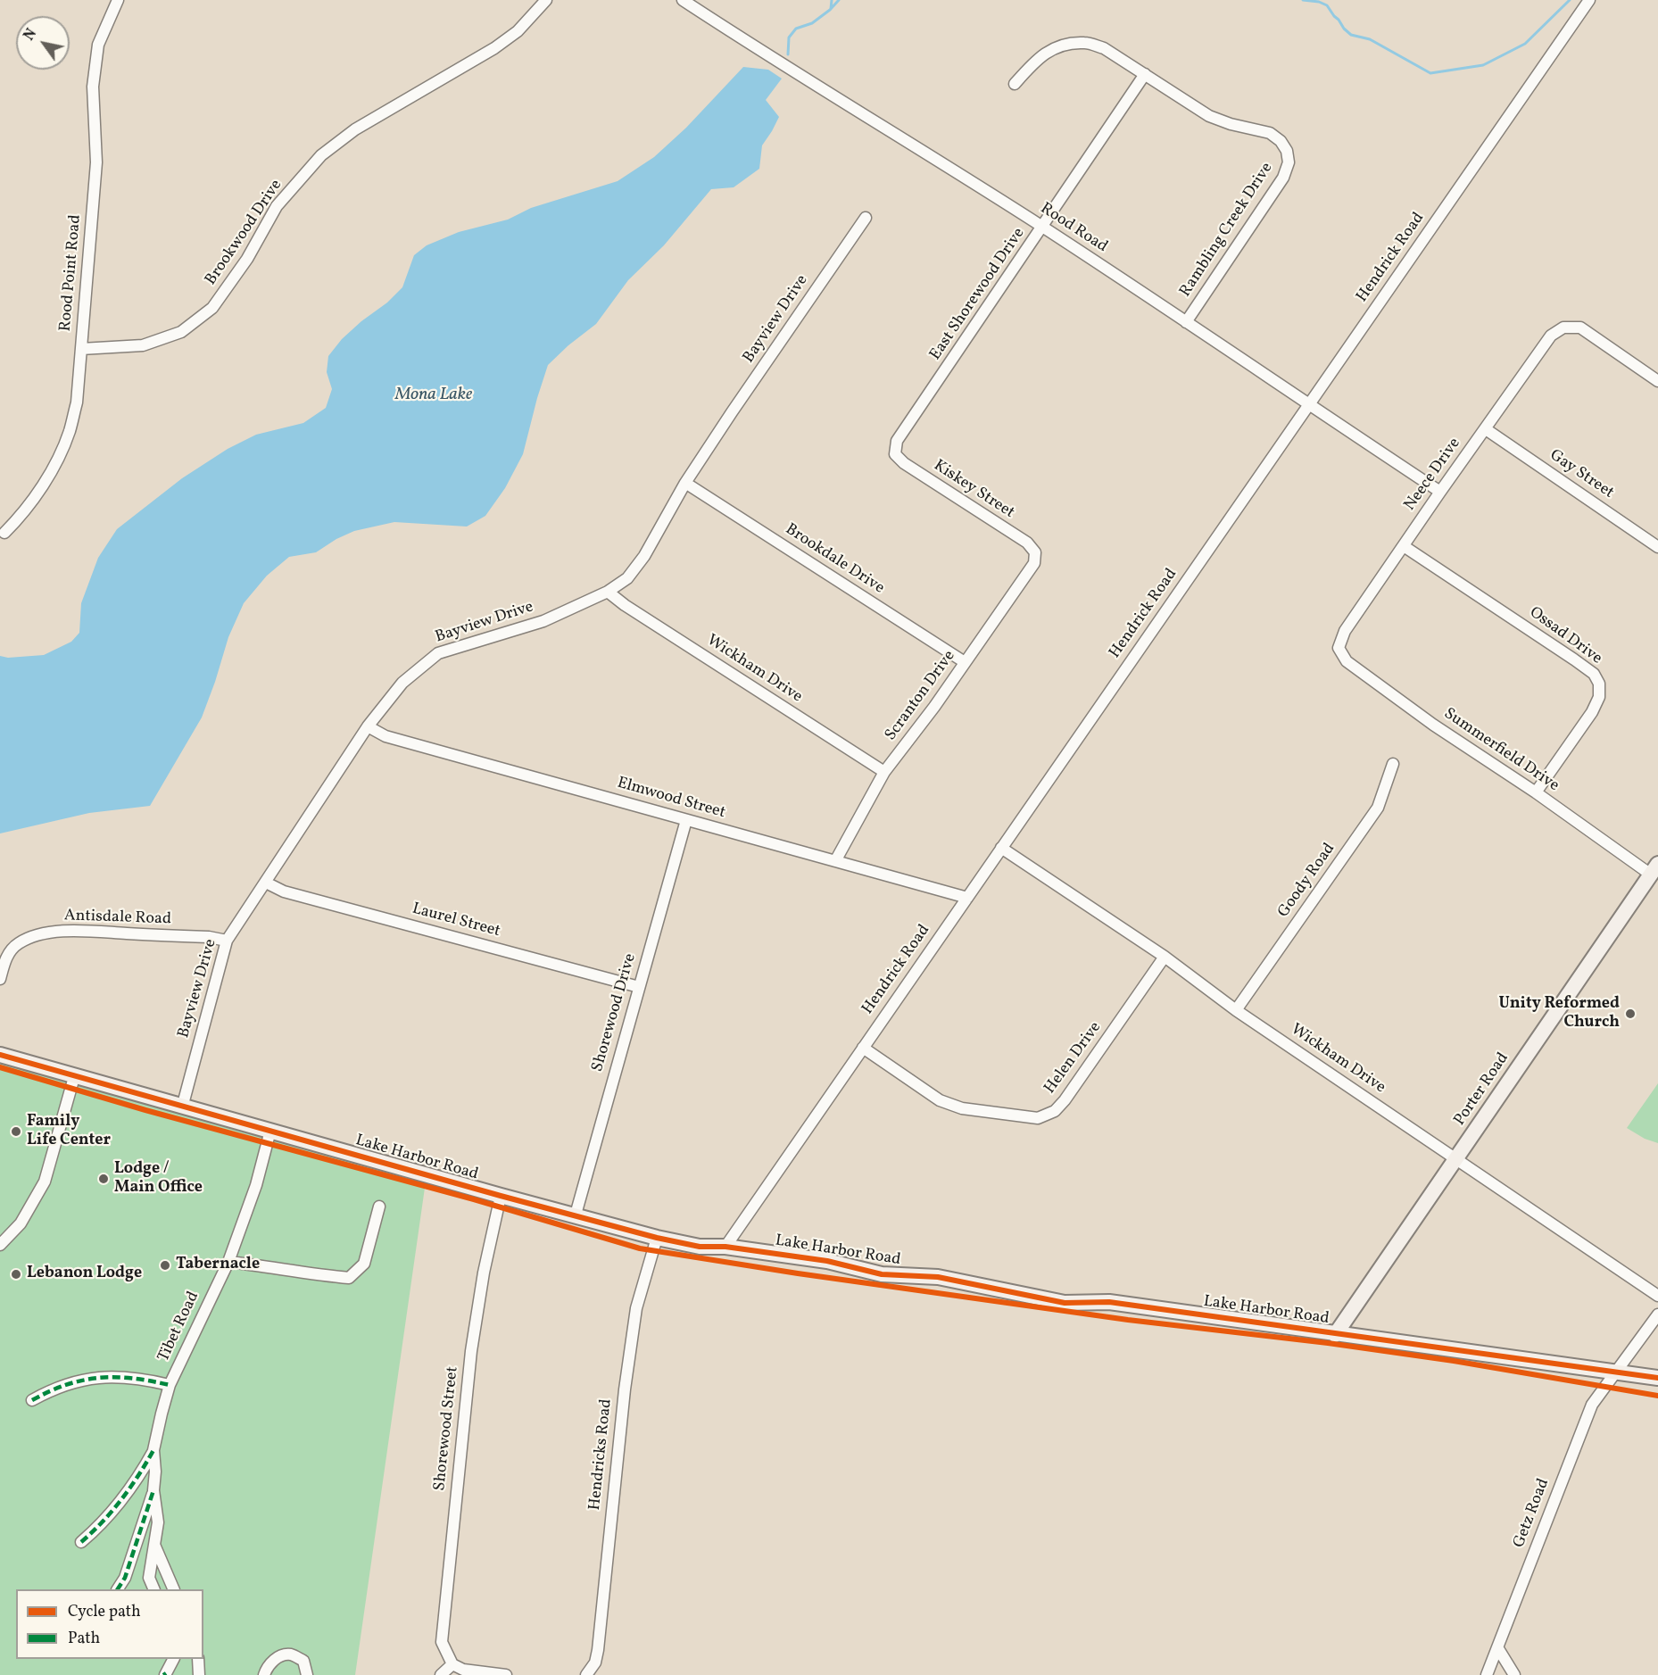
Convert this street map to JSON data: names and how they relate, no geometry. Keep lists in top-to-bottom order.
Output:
{
  "streets": {
    "street": [
      "Rood Road",
      "Rambling Creek Drive",
      "Brookwood Drive",
      "Hendrick Road",
      "Rood Point Road",
      "East Shorewood Drive",
      "Bayview Drive",
      "Neece Drive",
      "Gay Street",
      "Kiskey Street",
      "Brookdale Drive",
      "Ossad Drive",
      "Wickham Drive",
      "Scranton Drive",
      "Summerfield Drive",
      "Elmwood Street",
      "Goody Road",
      "Antisdale Road",
      "Laurel Street",
      "Shorewood Drive",
      "Helen Drive",
      "Porter Road",
      "Lake Harbor Road",
      "Tibet Road",
      "Shorewood Street",
      "Hendricks Road",
      "Getz Road"
    ]
  },
  "crossings": [
    ["Rood Road", "Rambling Creek Drive"],
    ["Rood Road", "Hendrick Road"],
    ["Rood Road", "East Shorewood Drive"],
    ["Rood Road", "Neece Drive"],
    ["Rambling Creek Drive", "East Shorewood Drive"],
    ["Brookwood Drive", "Rood Point Road"],
    ["Hendrick Road", "Wickham Drive"],
    ["Hendrick Road", "Elmwood Street"],
    ["Hendrick Road", "Helen Drive"],
    ["Hendrick Road", "Lake Harbor Road"],
    ["East Shorewood Drive", "Kiskey Street"],
    ["Bayview Drive", "Brookdale Drive"],
    ["Bayview Drive", "Wickham Drive"],
    ["Bayview Drive", "Elmwood Street"],
    ["Bayview Drive", "Antisdale Road"],
    ["Bayview Drive", "Laurel Street"],
    ["Bayview Drive", "Lake Harbor Road"],
    ["Neece Drive", "Gay Street"],
    ["Neece Drive", "Ossad Drive"],
    ["Neece Drive", "Summerfield Drive"],
    ["Kiskey Street", "Scranton Drive"],
    ["Brookdale Drive", "Scranton Drive"],
    ["Ossad Drive", "Summerfield Drive"],
    ["Wickham Drive", "Scranton Drive"],
    ["Wickham Drive", "Goody Road"],
    ["Wickham Drive", "Helen Drive"],
    ["Wickham Drive", "Porter Road"],
    ["Scranton Drive", "Elmwood Street"],
    ["Summerfield Drive", "Porter Road"],
    ["Elmwood Street", "Shorewood Drive"],
    ["Laurel Street", "Shorewood Drive"],
    ["Shorewood Drive", "Lake Harbor Road"],
    ["Porter Road", "Lake Harbor Road"],
    ["Lake Harbor Road", "Tibet Road"],
    ["Lake Harbor Road", "Shorewood Street"],
    ["Lake Harbor Road", "Hendricks Road"],
    ["Lake Harbor Road", "Getz Road"]
  ],
  "water": ["Mona Lake"],
  "places": [
    "Unity Reformed Church",
    "Family Life Center",
    "Lodge / Main Office",
    "Tabernacle",
    "Lebanon Lodge"
  ],
  "legend": ["Cycle path", "Path"],
  "north": "top left"
}
